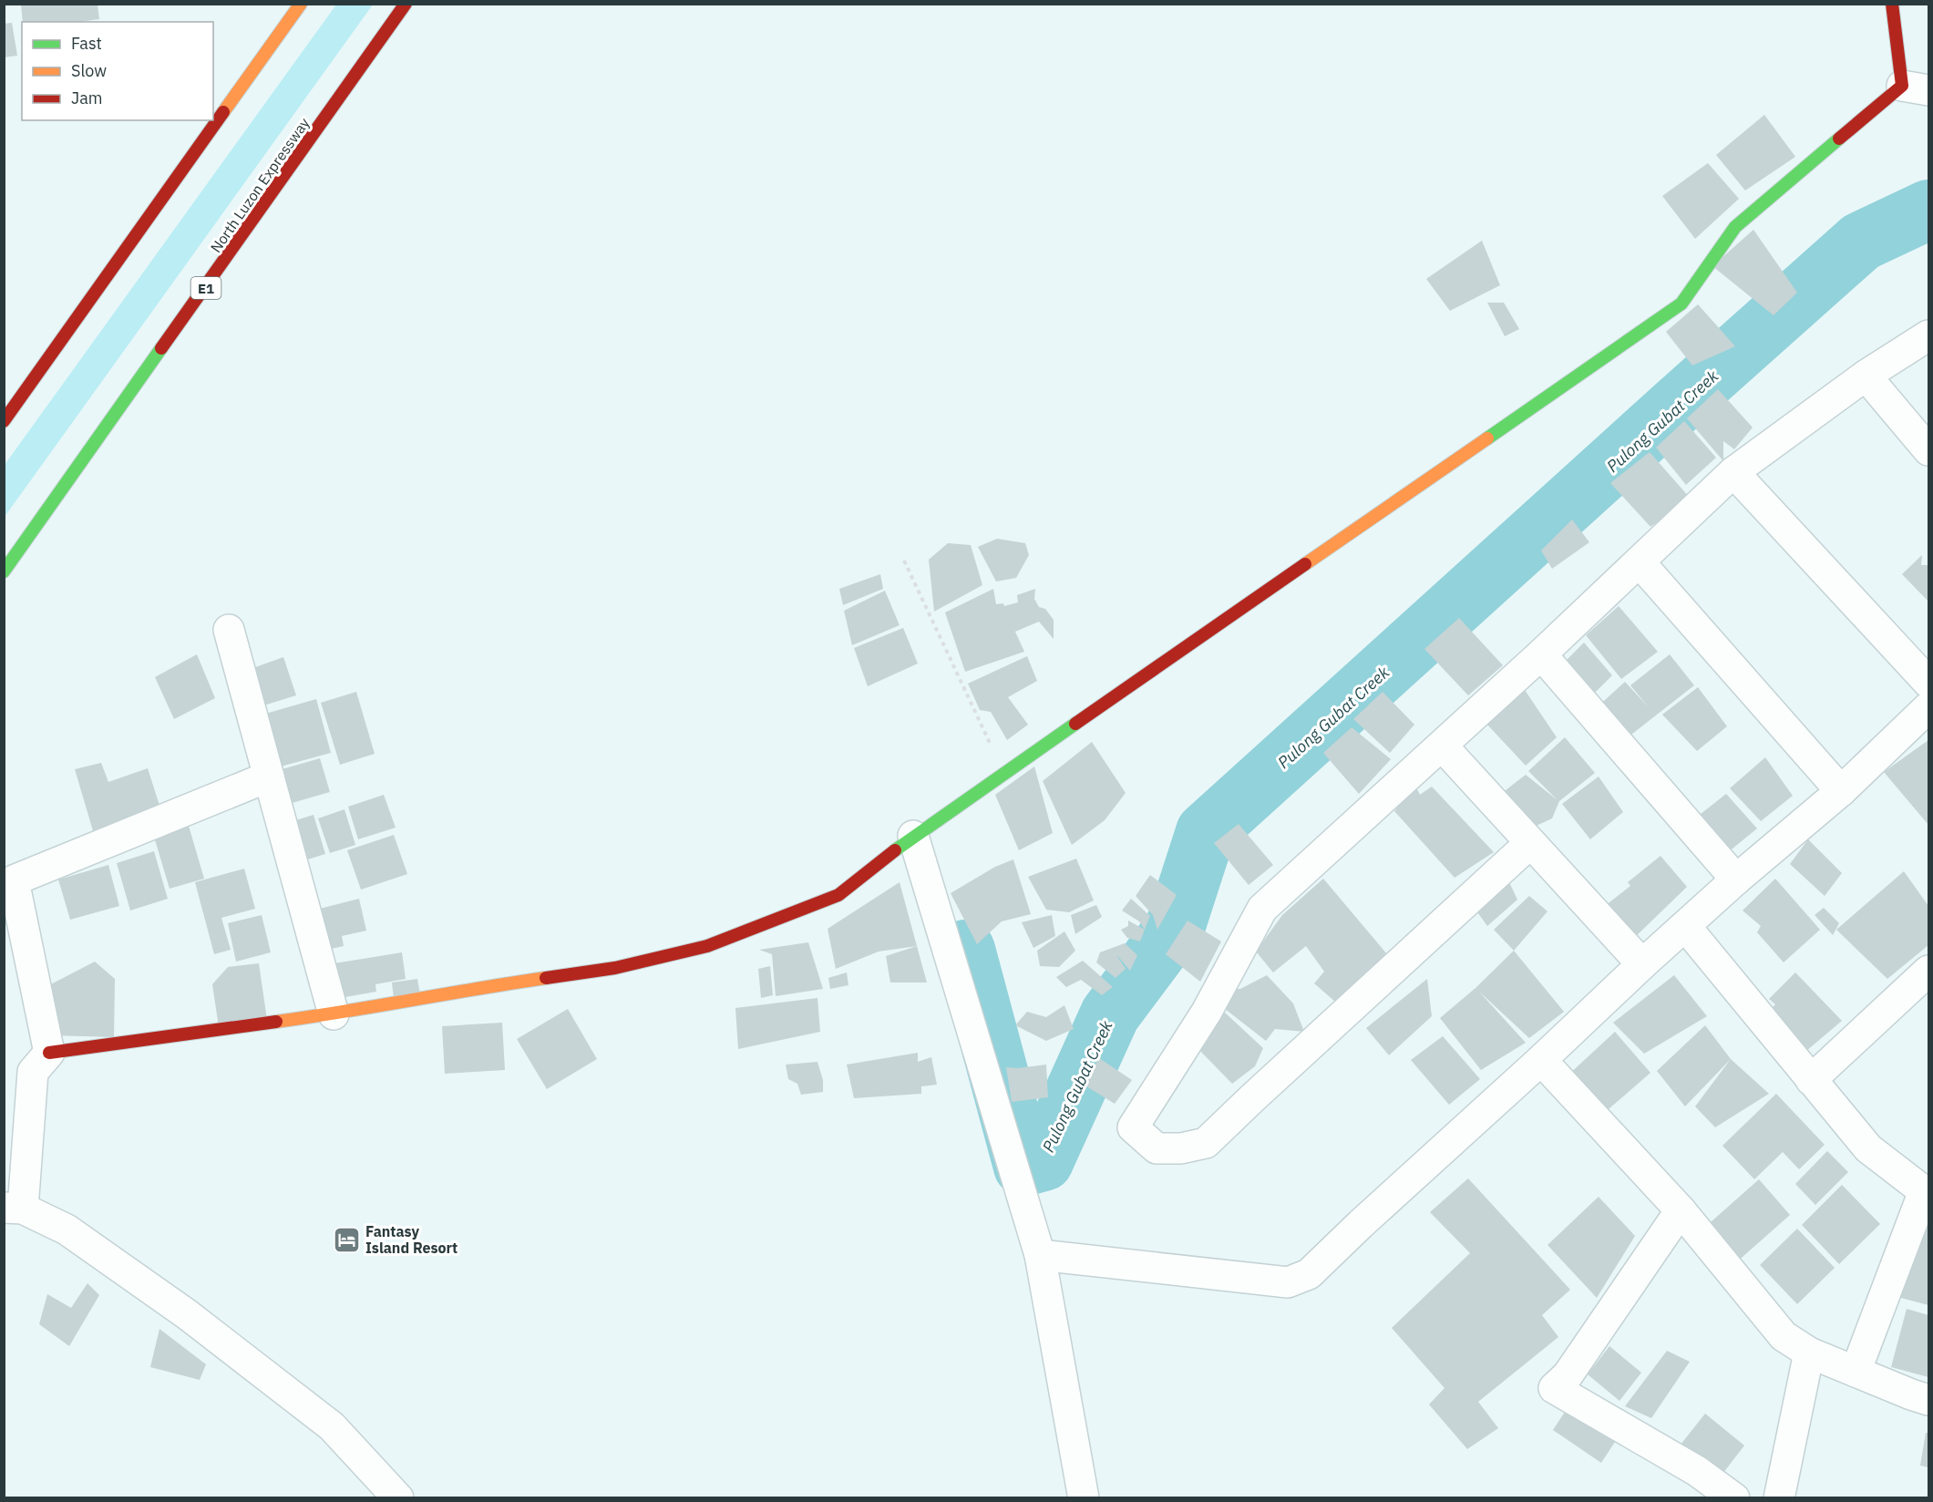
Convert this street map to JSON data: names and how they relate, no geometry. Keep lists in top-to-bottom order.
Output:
{
  "streets": {
    "main road": ["North Luzon Expressway", "E1"]
  },
  "water": ["Pulong Gubat Creek"],
  "places": {
    "hotel": ["Fantasy Island Resort"]
  },
  "legend": ["Fast", "Slow", "Jam"]
}
